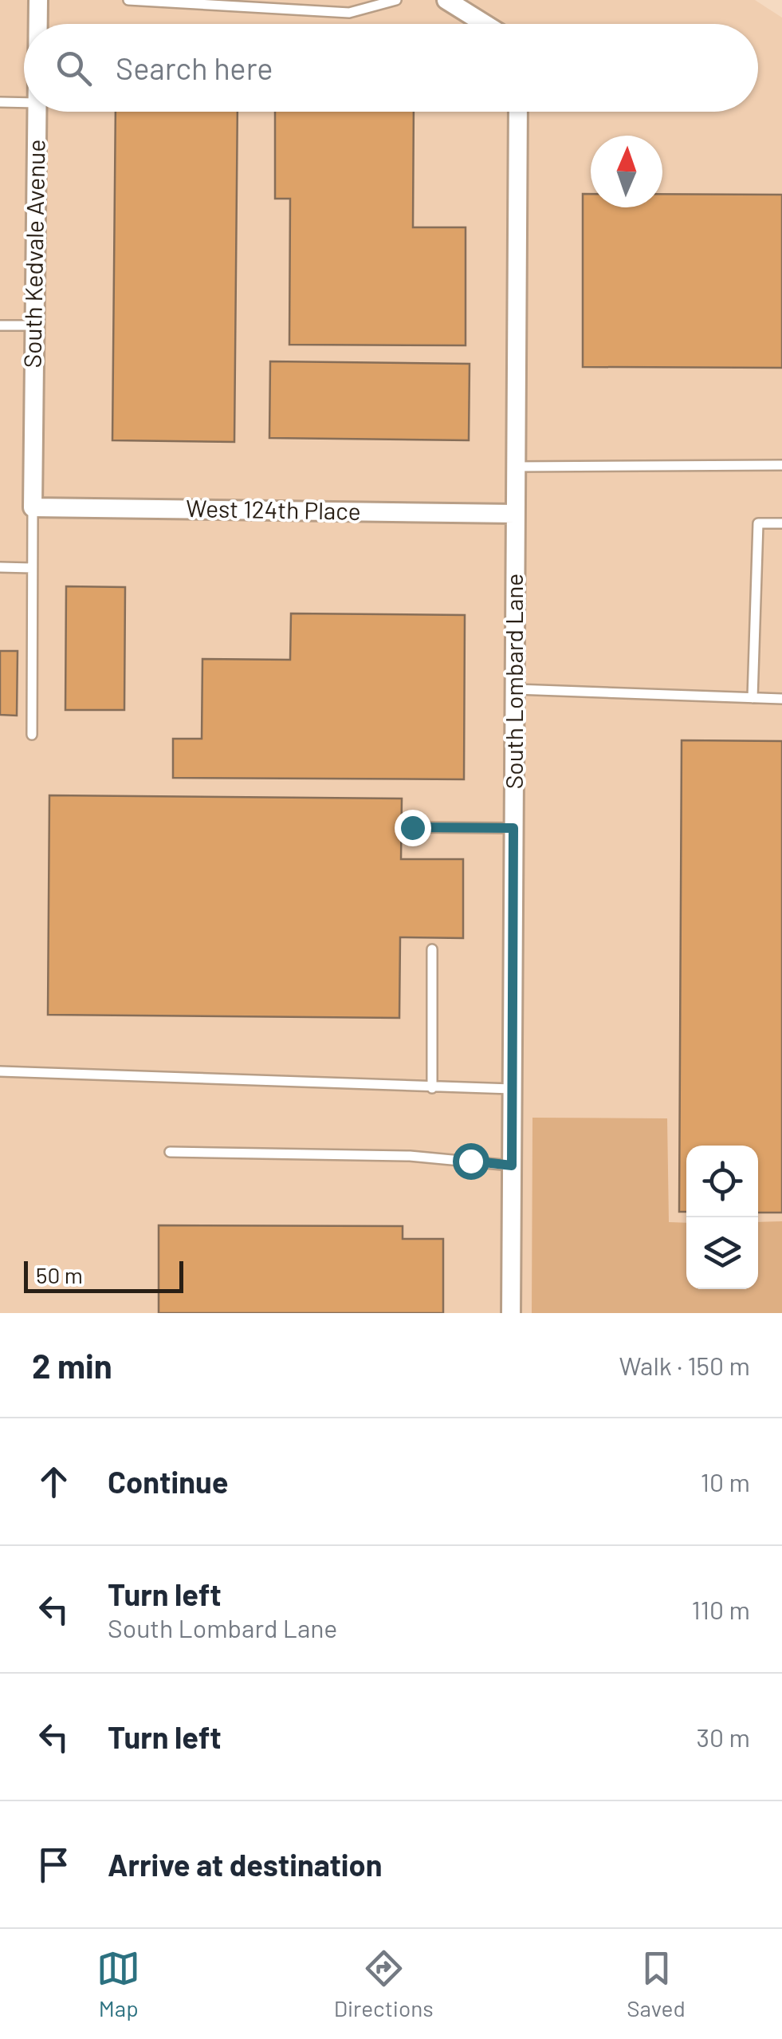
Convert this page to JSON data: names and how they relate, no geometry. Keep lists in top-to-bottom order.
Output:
{
  "streets": {
    "street": ["South Kedvale Avenue", "West 124th Place", "South Lombard Lane"]
  },
  "crossings": [
    ["South Kedvale Avenue", "West 124th Place"],
    ["West 124th Place", "South Lombard Lane"]
  ],
  "scale_bar": "50 m",
  "north": "top",
  "page": {
    "search": "Search here",
    "scale": "50 m",
    "heading": ["2 min", "Walk · 150 m"],
    "list": [
      ["Continue", "10 m"],
      ["Turn left", "South Lombard Lane", "110 m"],
      ["Turn left", "30 m"],
      "Arrive at destination"
    ],
    "nav": ["Map", "Directions", "Saved"]
  }
}
